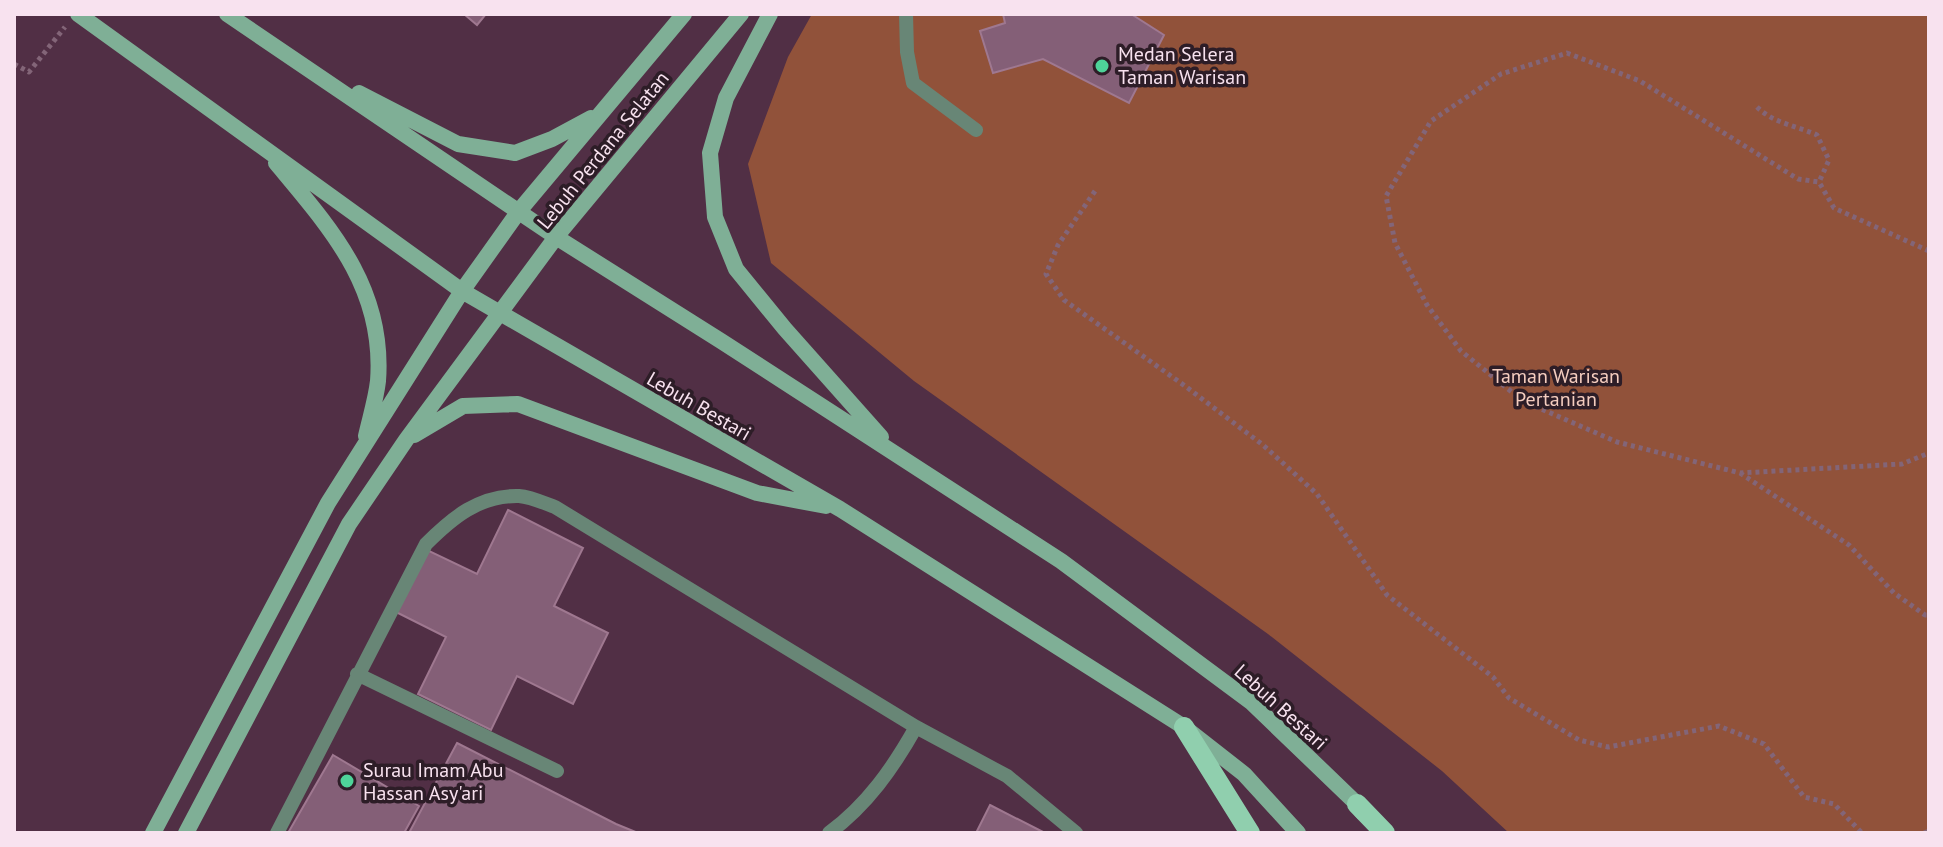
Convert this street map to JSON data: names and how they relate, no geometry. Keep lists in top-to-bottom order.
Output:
{
  "streets": {
    "main road": ["Lebuh Perdana Selatan", "Lebuh Bestari"]
  },
  "crossings": [
    ["Lebuh Perdana Selatan", "Lebuh Bestari"]
  ],
  "parks": ["Taman Warisan Pertanian"],
  "places": ["Medan Selera Taman Warisan", "Surau Imam Abu Hassan Asy'ari"]
}
